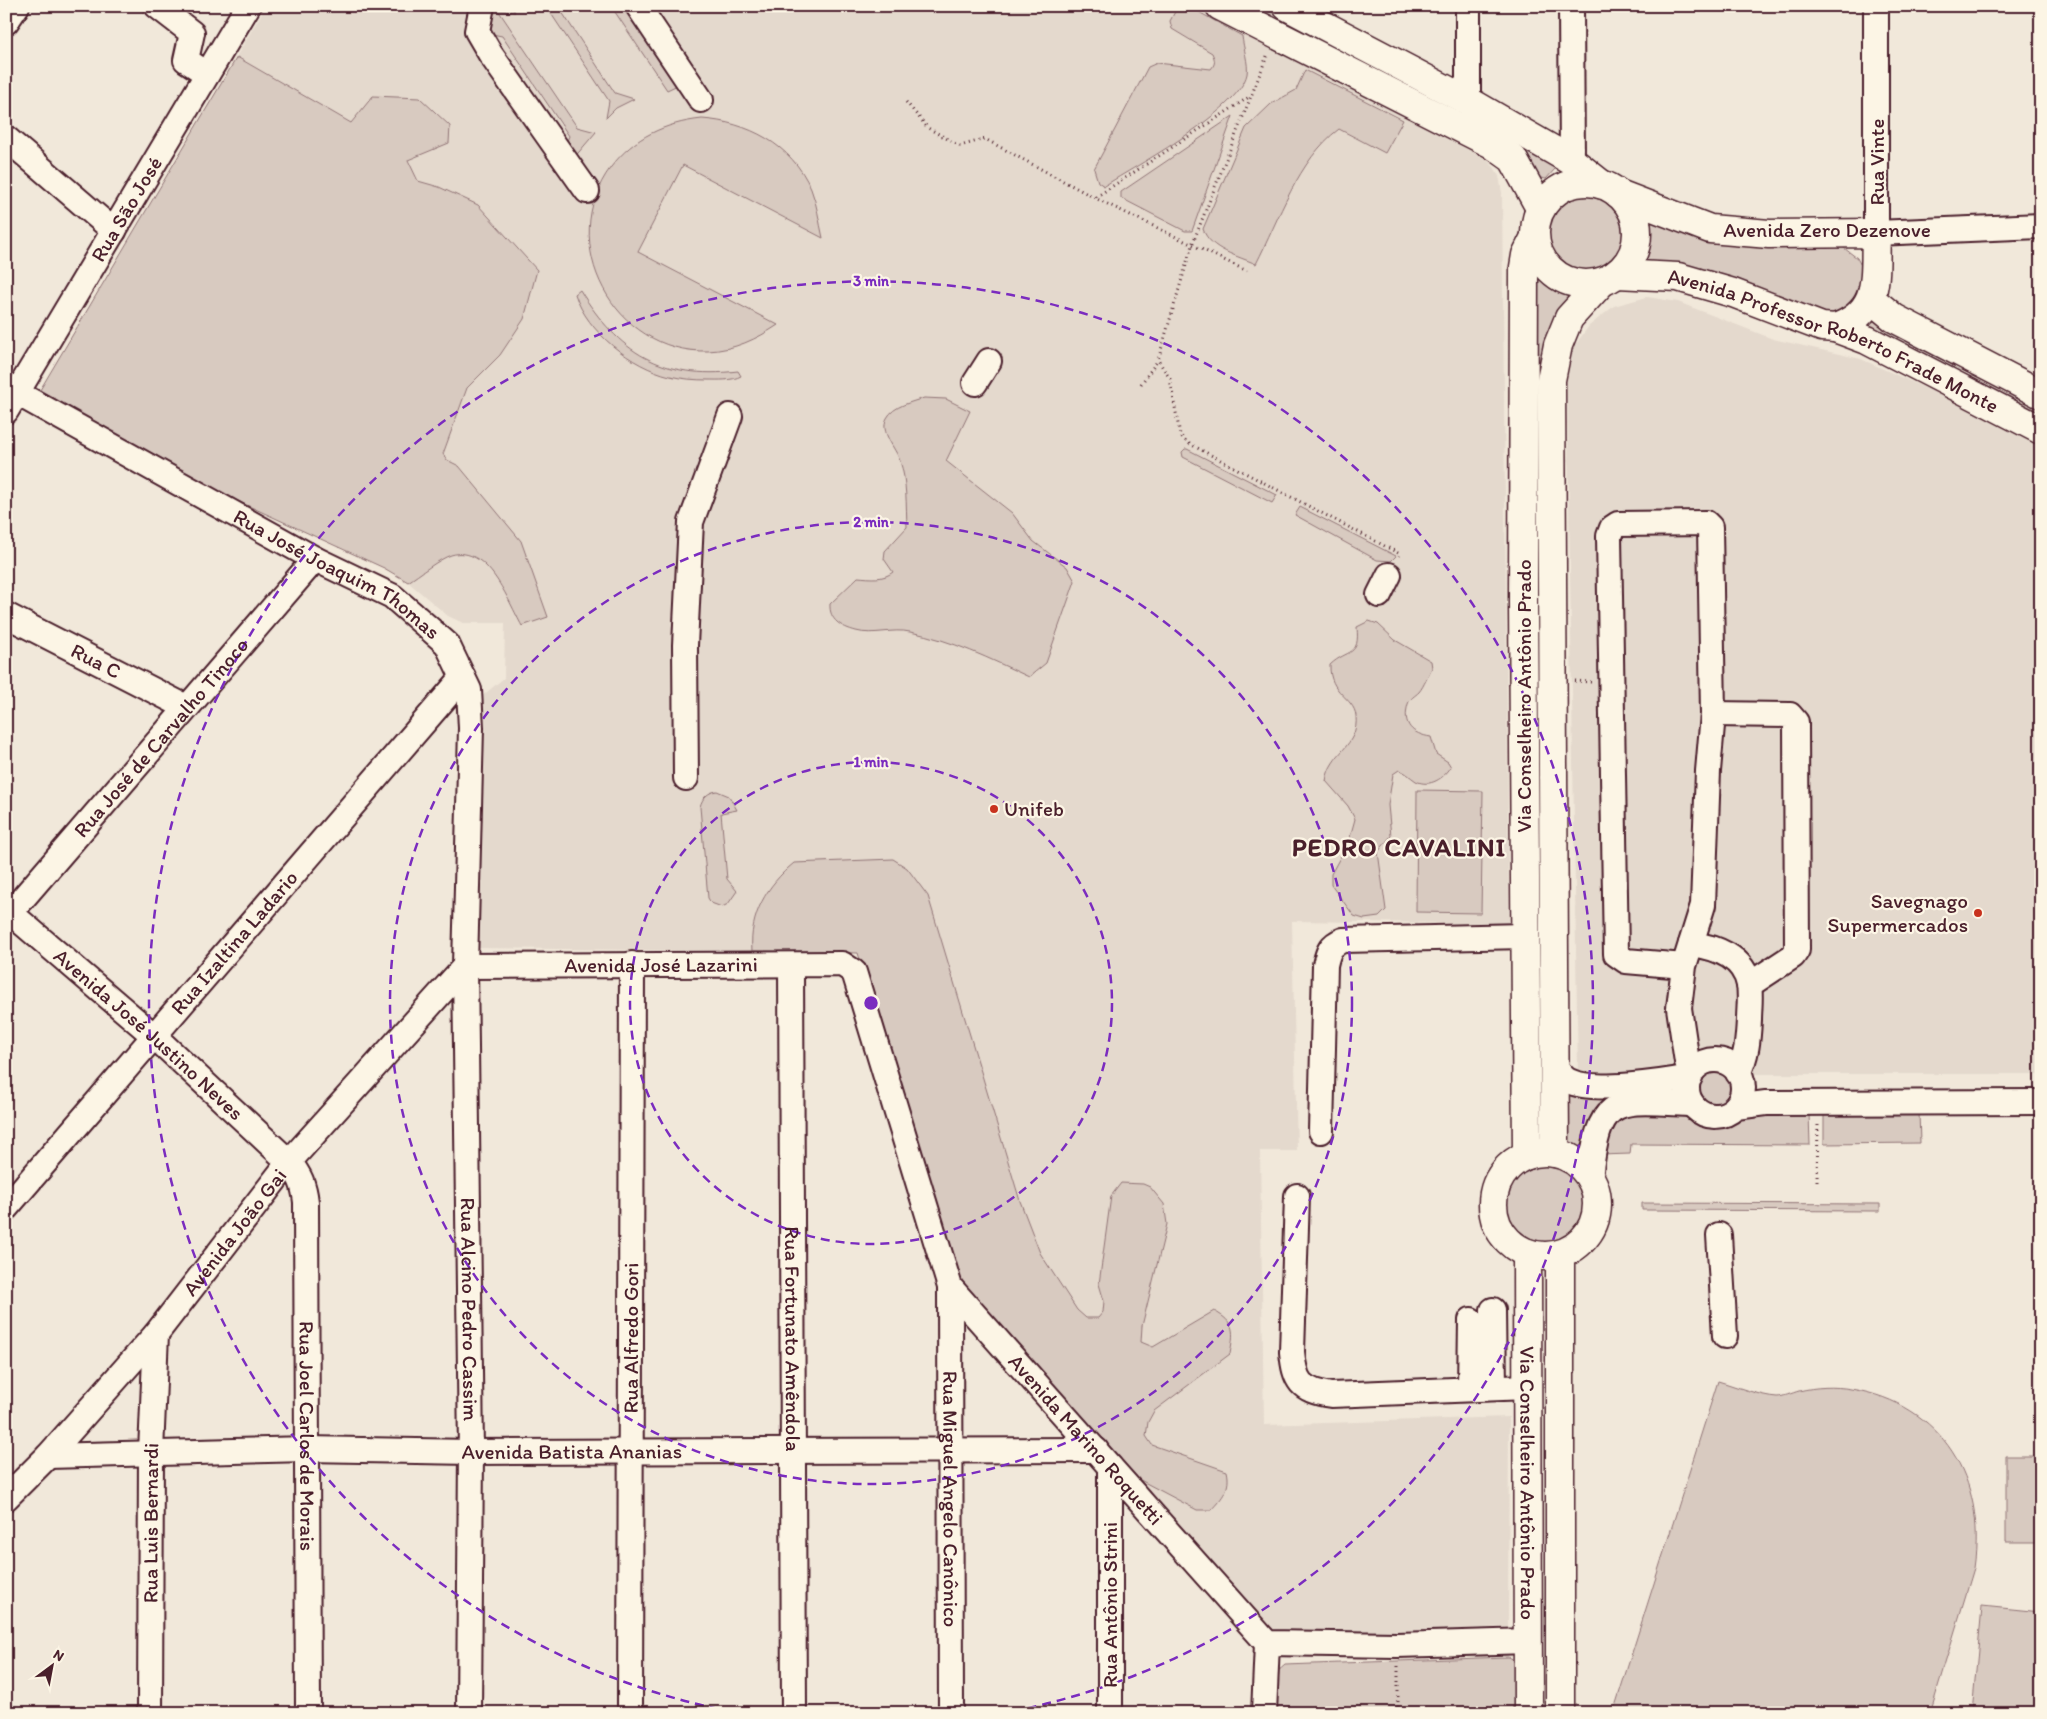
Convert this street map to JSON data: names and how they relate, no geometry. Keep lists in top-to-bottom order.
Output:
{
  "streets": {
    "main road": [
      "Rua Vinte",
      "Avenida Zero Dezenove",
      "Avenida Professor Roberto Frade Monte",
      "Via Conselheiro Antônio Prado"
    ],
    "street": [
      "Rua São José",
      "Rua José Joaquim Thomas",
      "Rua C",
      "Rua José de Carvalho Tinoco",
      "Rua Izaltina Ladario",
      "Avenida José Lazarini",
      "Avenida José Justino Neves",
      "Avenida João Gai",
      "Rua Alcino Pedro Cassim",
      "Rua Alfredo Gori",
      "Rua Fortunato Amêndola",
      "Rua Joel Carlos de Morais",
      "Avenida Marino Roquetti",
      "Avenida Batista Ananias",
      "Rua Miguel Angelo Canônico",
      "Rua Luis Bernardi",
      "Rua Antônio Strini"
    ]
  },
  "crossings": [
    ["Rua Vinte", "Avenida Zero Dezenove"],
    ["Rua Vinte", "Avenida Professor Roberto Frade Monte"],
    ["Rua São José", "Rua José Joaquim Thomas"],
    ["Avenida Zero Dezenove", "Avenida Professor Roberto Frade Monte"],
    ["Avenida Zero Dezenove", "Via Conselheiro Antônio Prado"],
    ["Avenida Professor Roberto Frade Monte", "Via Conselheiro Antônio Prado"],
    ["Rua José Joaquim Thomas", "Rua José de Carvalho Tinoco"],
    ["Rua José Joaquim Thomas", "Rua Izaltina Ladario"],
    ["Rua José Joaquim Thomas", "Avenida José Lazarini"],
    ["Rua José Joaquim Thomas", "Avenida João Gai"],
    ["Rua José Joaquim Thomas", "Rua Alcino Pedro Cassim"],
    ["Rua C", "Rua José de Carvalho Tinoco"],
    ["Rua José de Carvalho Tinoco", "Avenida José Justino Neves"],
    ["Rua Izaltina Ladario", "Avenida José Justino Neves"],
    ["Avenida José Lazarini", "Avenida João Gai"],
    ["Avenida José Lazarini", "Rua Alcino Pedro Cassim"],
    ["Avenida José Lazarini", "Rua Alfredo Gori"],
    ["Avenida José Lazarini", "Rua Fortunato Amêndola"],
    ["Avenida José Lazarini", "Avenida Marino Roquetti"],
    ["Avenida José Justino Neves", "Avenida João Gai"],
    ["Avenida José Justino Neves", "Rua Joel Carlos de Morais"],
    ["Avenida João Gai", "Rua Alcino Pedro Cassim"],
    ["Avenida João Gai", "Rua Joel Carlos de Morais"],
    ["Avenida João Gai", "Avenida Batista Ananias"],
    ["Avenida João Gai", "Rua Luis Bernardi"],
    ["Rua Alcino Pedro Cassim", "Avenida Batista Ananias"],
    ["Rua Alfredo Gori", "Avenida Batista Ananias"],
    ["Rua Fortunato Amêndola", "Avenida Batista Ananias"],
    ["Rua Joel Carlos de Morais", "Avenida Batista Ananias"],
    ["Avenida Marino Roquetti", "Avenida Batista Ananias"],
    ["Avenida Marino Roquetti", "Rua Miguel Angelo Canônico"],
    ["Avenida Marino Roquetti", "Rua Antônio Strini"],
    ["Avenida Batista Ananias", "Rua Miguel Angelo Canônico"],
    ["Avenida Batista Ananias", "Rua Luis Bernardi"],
    ["Avenida Batista Ananias", "Rua Antônio Strini"]
  ],
  "districts": ["PEDRO CAVALINI"],
  "places": ["Unifeb", "Savegnago Supermercados"],
  "north": "top right",
  "rings": ["3 min", "2 min", "1 min"]
}
